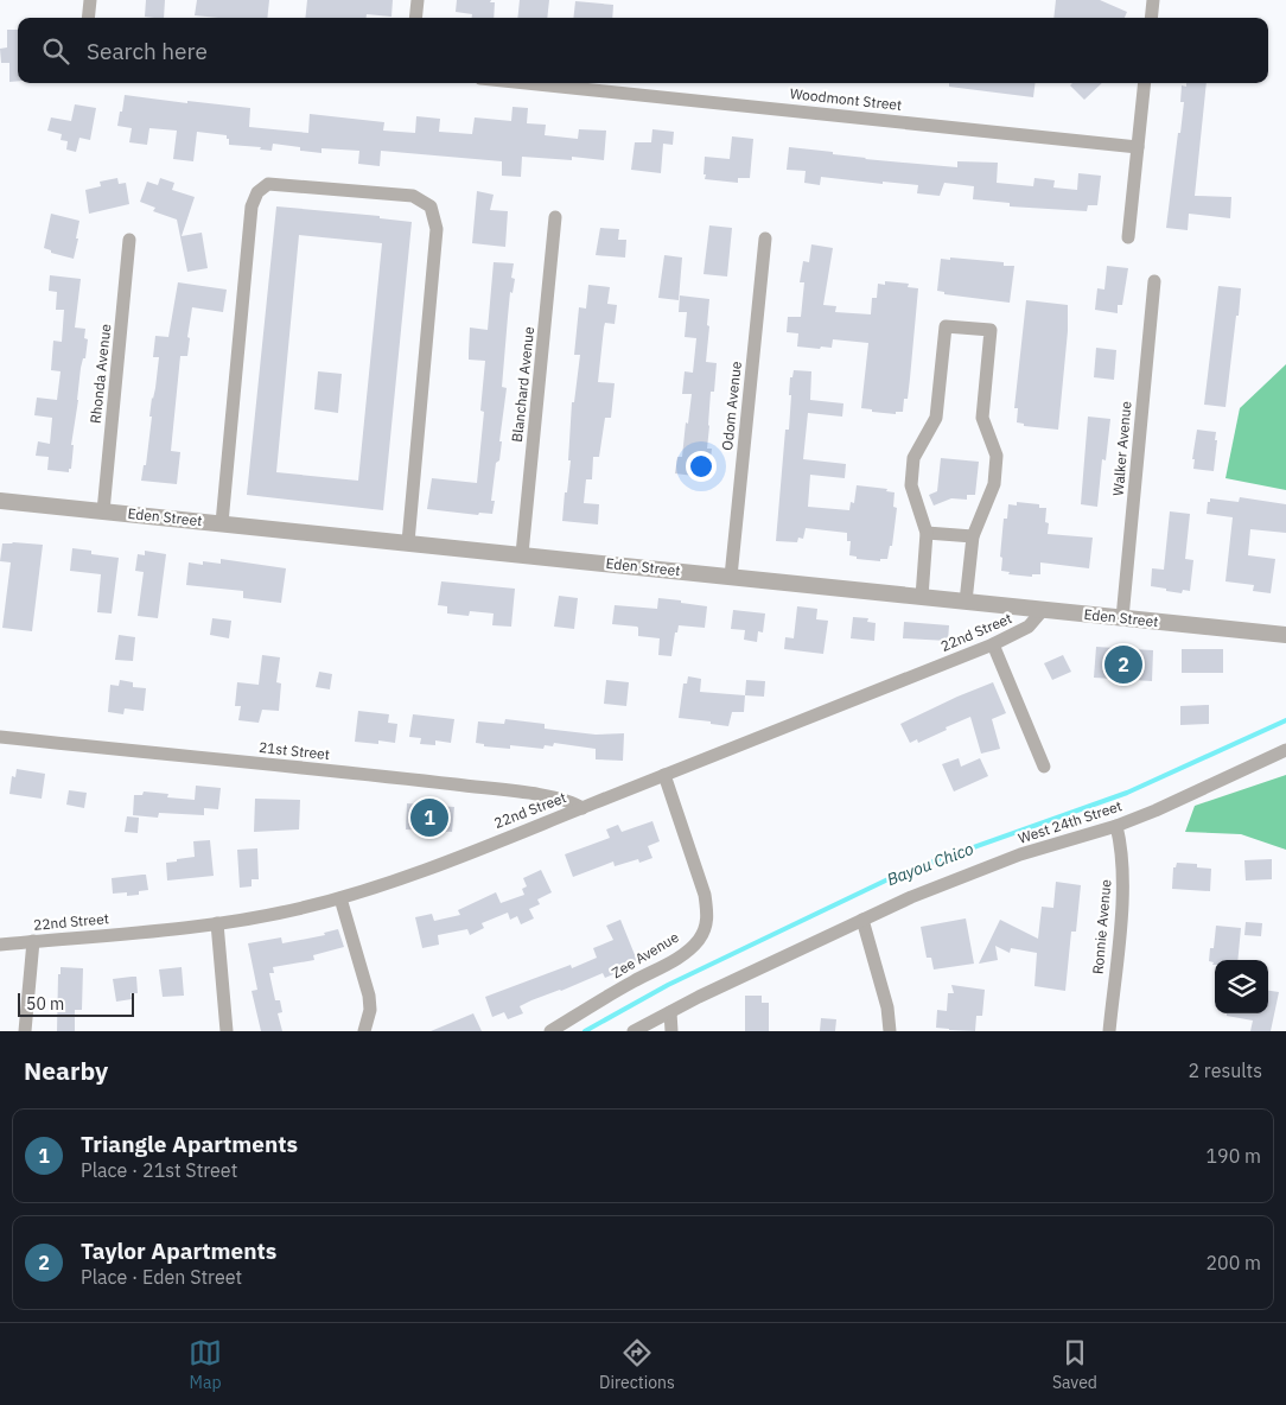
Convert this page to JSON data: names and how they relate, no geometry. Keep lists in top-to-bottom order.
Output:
{
  "streets": {
    "street": [
      "Woodmont Street",
      "Rhonda Avenue",
      "Blanchard Avenue",
      "Odom Avenue",
      "Walker Avenue",
      "Eden Street",
      "22nd Street",
      "21st Street",
      "West 24th Street",
      "Ronnie Avenue",
      "Zee Avenue"
    ]
  },
  "crossings": [
    ["Rhonda Avenue", "Eden Street"],
    ["Blanchard Avenue", "Eden Street"],
    ["Odom Avenue", "Eden Street"],
    ["Walker Avenue", "Eden Street"],
    ["Eden Street", "22nd Street"],
    ["22nd Street", "21st Street"],
    ["22nd Street", "Zee Avenue"],
    ["West 24th Street", "Ronnie Avenue"]
  ],
  "water": ["Bayou Chico"],
  "scale_bar": "50 m",
  "page": {
    "search": "Search here",
    "pins": ["2", "1"],
    "scale": "50 m",
    "heading": ["Nearby", "2 results"],
    "list": [
      {
        "mark": "1",
        "name": "Triangle Apartments",
        "note": "Place · 21st Street",
        "value": "190 m"
      },
      {
        "mark": "2",
        "name": "Taylor Apartments",
        "note": "Place · Eden Street",
        "value": "200 m"
      }
    ],
    "nav": ["Map", "Directions", "Saved"]
  }
}
